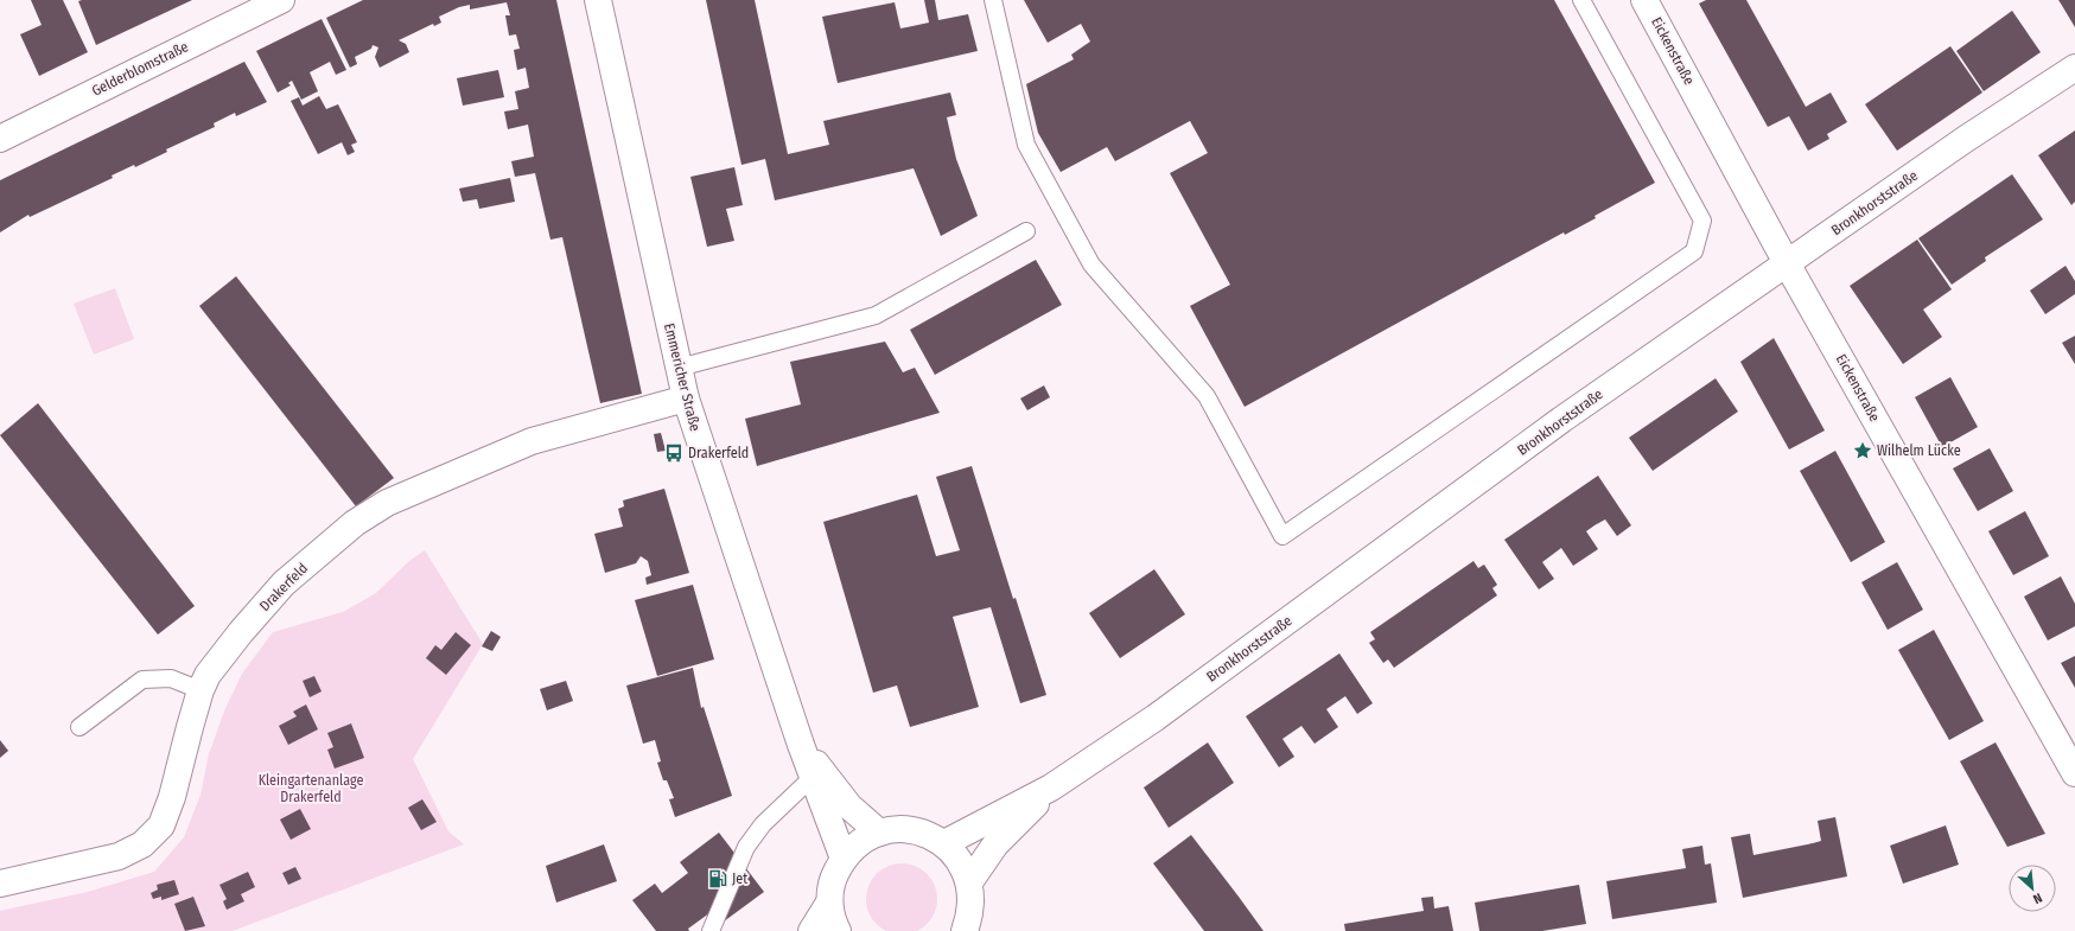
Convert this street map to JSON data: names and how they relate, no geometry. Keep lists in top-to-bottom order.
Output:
{
  "streets": {
    "street": [
      "Eickenstraße",
      "Gelderblomstraße",
      "Bronkhorststraße",
      "Emmericher Straße",
      "Drakerfeld"
    ]
  },
  "crossings": [
    ["Eickenstraße", "Bronkhorststraße"],
    ["Emmericher Straße", "Drakerfeld"]
  ],
  "parks": ["Kleingartenanlage Drakerfeld"],
  "places": {
    "place": ["Wilhelm Lücke"],
    "bus stop": ["Drakerfeld"],
    "fuel station": ["Jet"]
  },
  "north": "bottom right"
}
